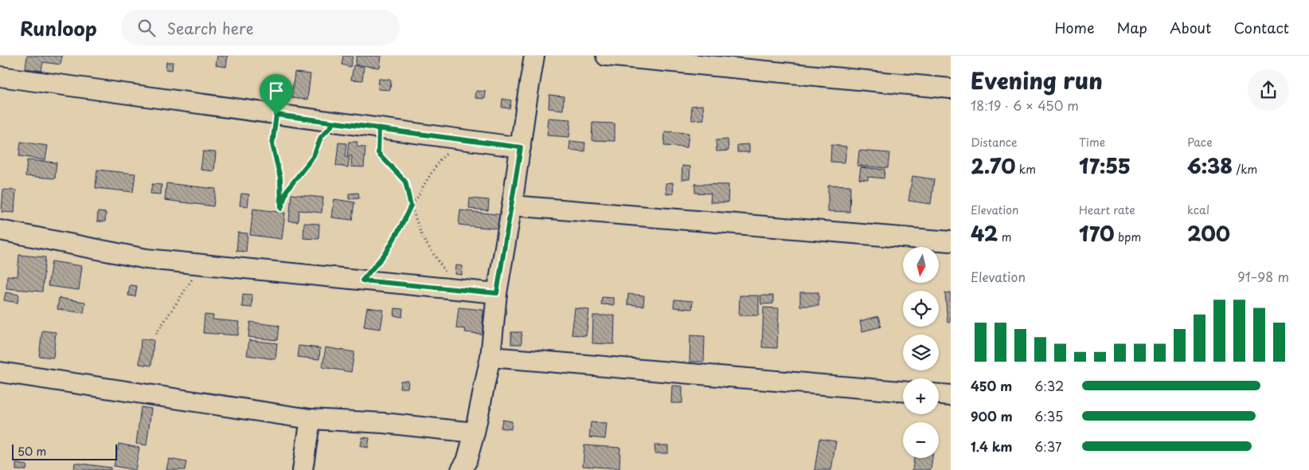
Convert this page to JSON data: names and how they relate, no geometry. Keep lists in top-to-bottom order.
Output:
{
  "scale_bar": "50 m",
  "north": "bottom",
  "page": {
    "header": "Runloop",
    "search": "Search here",
    "nav": [
      "Home",
      "Map",
      "About",
      "Contact"
    ],
    "heading": ["Evening run", "18:19 · 6 × 450 m"],
    "stats": [
      ["Distance", "2.70 km"],
      ["Time", "17:55"],
      ["Pace", "6:38 /km"],
      ["Elevation", "42 m"],
      ["Heart rate", "170 bpm"],
      ["kcal", "200"]
    ],
    "map_buttons": ["+", "−"],
    "chart": ["Elevation", "91–98 m"],
    "list": [
      {
        "name": "450 m",
        "note": "6:32"
      },
      {
        "name": "900 m",
        "note": "6:35"
      },
      {
        "name": "1.4 km",
        "note": "6:37"
      }
    ],
    "scale": "50 m"
  }
}
